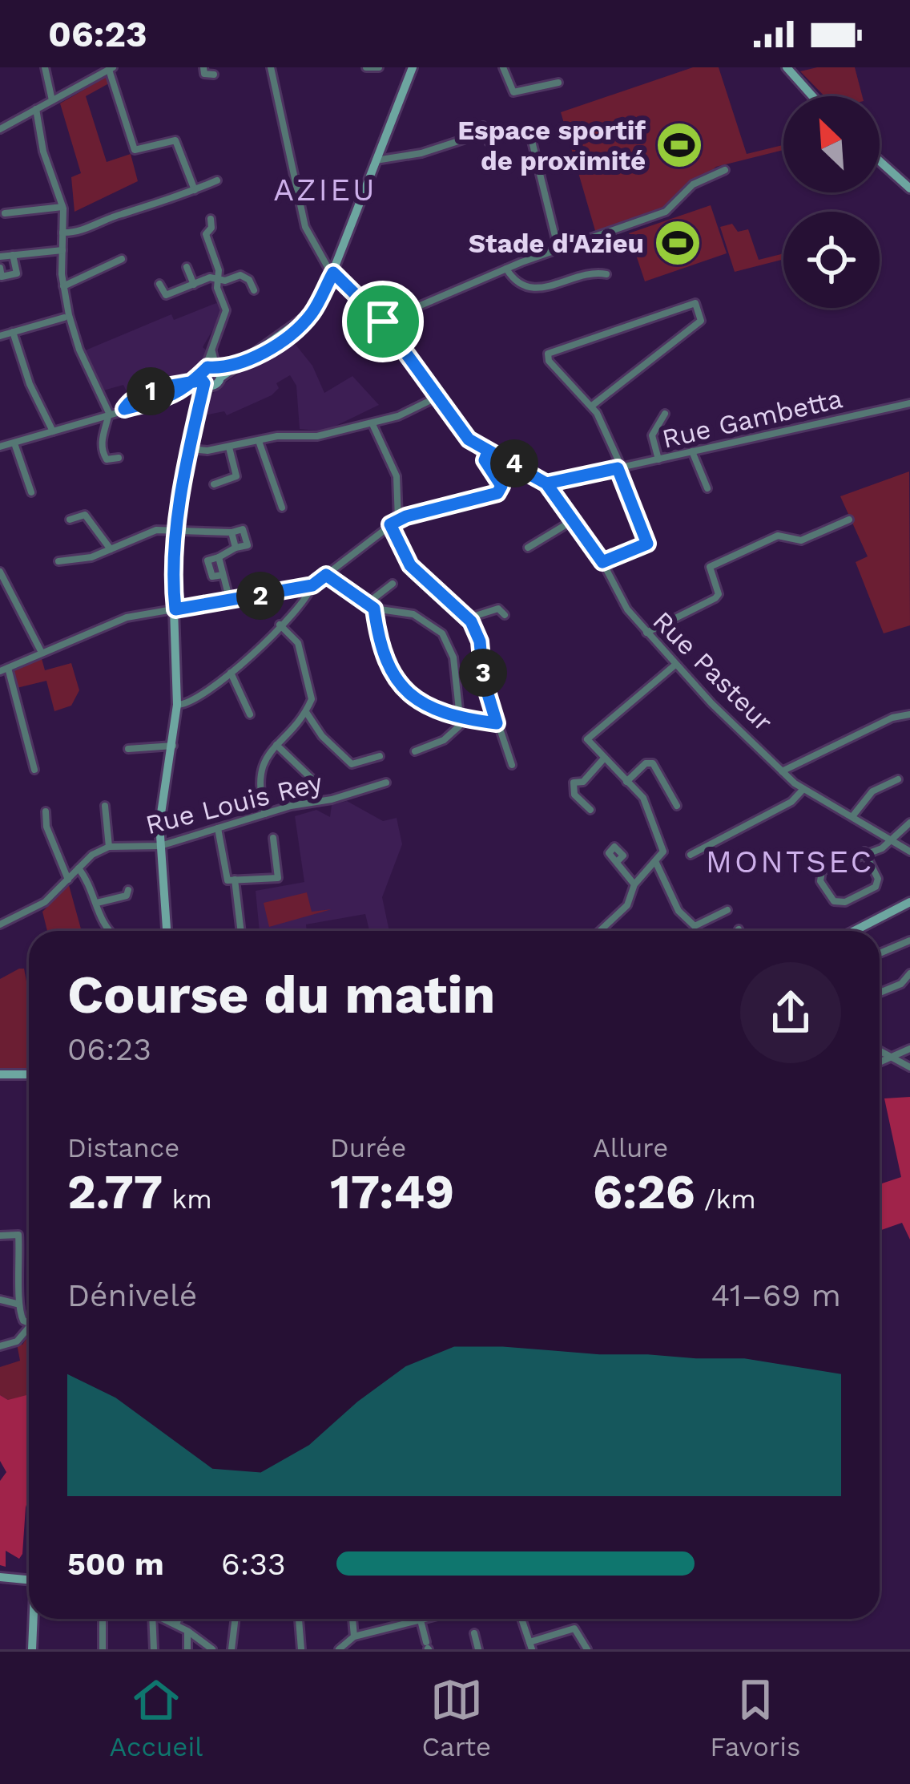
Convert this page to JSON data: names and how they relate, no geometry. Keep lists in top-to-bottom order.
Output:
{
  "streets": {
    "street": ["Rue Gambetta", "Rue Pasteur", "Rue Louis Rey"]
  },
  "crossings": [
    ["Rue Gambetta", "Rue Pasteur"]
  ],
  "districts": ["AZIEU", "MONTSEC"],
  "places": {
    "sports": ["Espace sportif de proximité", "Stade d'Azieu"]
  },
  "north": "top left",
  "page": {
    "status": "06:23",
    "pins": [
      "1",
      "4",
      "2",
      "3"
    ],
    "heading": ["Course du matin", "06:23"],
    "stats": [
      ["Distance", "2.77 km"],
      ["Durée", "17:49"],
      ["Allure", "6:26 /km"]
    ],
    "chart": ["Dénivelé", "41–69 m"],
    "list": [
      {
        "name": "500 m",
        "note": "6:33"
      }
    ],
    "tabs": ["Accueil", "Carte", "Favoris"]
  }
}
